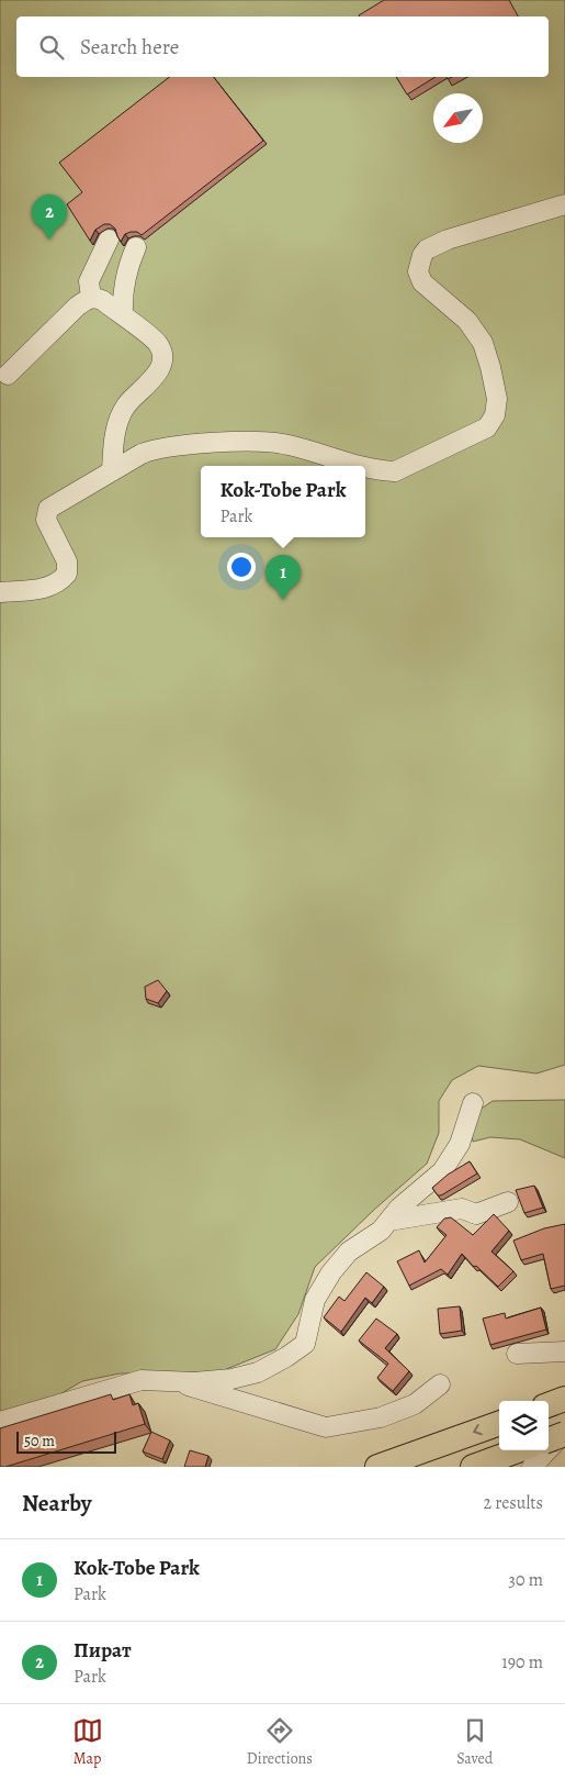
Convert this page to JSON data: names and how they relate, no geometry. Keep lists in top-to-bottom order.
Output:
{
  "scale_bar": "50 m",
  "north": "bottom left",
  "page": {
    "search": "Search here",
    "pins": ["2", "1"],
    "popup": ["Kok-Tobe Park", "Park"],
    "scale": "50 m",
    "heading": ["Nearby", "2 results"],
    "list": [
      {
        "mark": "1",
        "name": "Kok-Tobe Park",
        "note": "Park",
        "value": "30 m"
      },
      {
        "mark": "2",
        "name": "Пират",
        "note": "Park",
        "value": "190 m"
      }
    ],
    "nav": ["Map", "Directions", "Saved"]
  }
}
